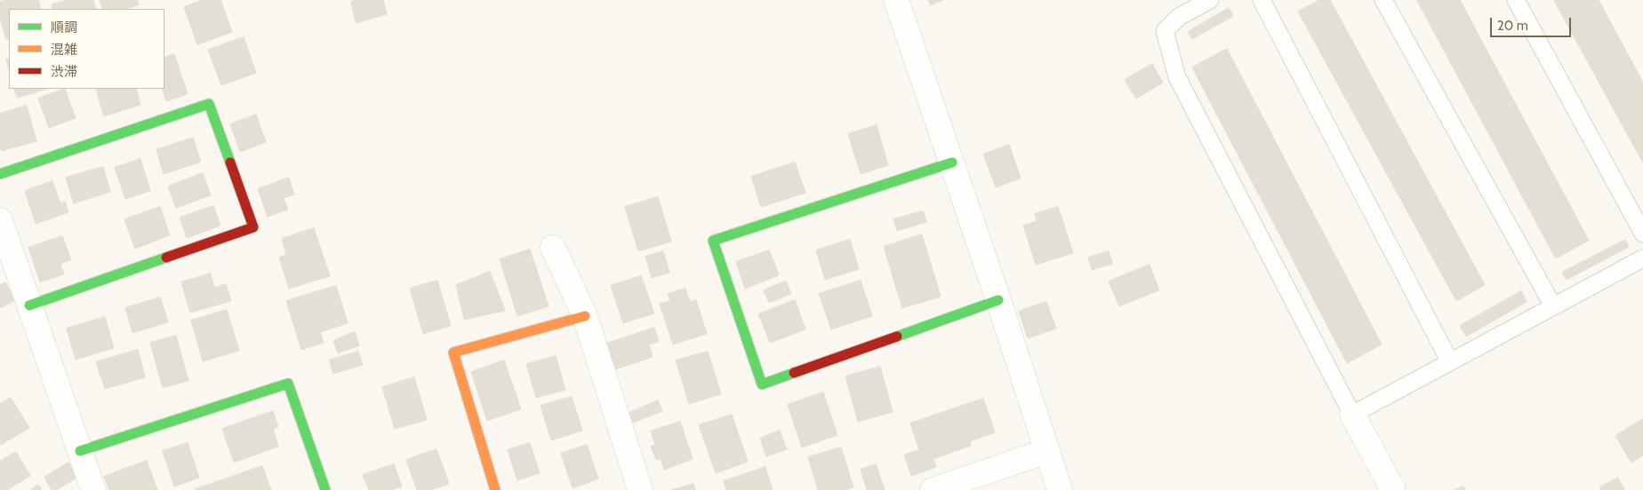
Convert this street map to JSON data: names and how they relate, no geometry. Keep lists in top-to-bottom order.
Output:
{
  "legend": ["順調", "混雑", "渋滞"],
  "scale_bar": "20 m"
}
